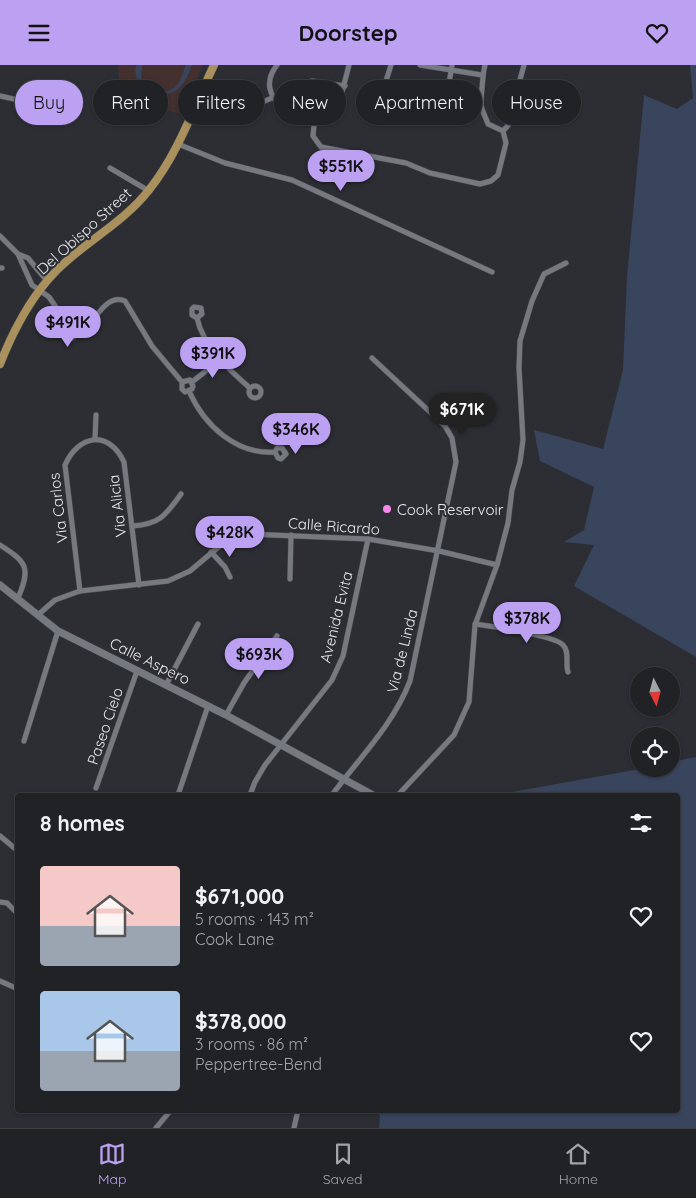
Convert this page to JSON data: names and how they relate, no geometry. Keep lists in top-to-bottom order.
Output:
{
  "streets": {
    "main road": ["Del Obispo Street"],
    "street": [
      "Via Alicia",
      "Via Carlos",
      "Calle Ricardo",
      "Avenida Evita",
      "Via de Linda",
      "Calle Aspero",
      "Paseo Cielo"
    ]
  },
  "crossings": [
    ["Via Alicia", "Via Carlos"],
    ["Via Alicia", "Calle Ricardo"],
    ["Via Carlos", "Calle Ricardo"],
    ["Calle Ricardo", "Avenida Evita"],
    ["Calle Ricardo", "Via de Linda"],
    ["Calle Ricardo", "Calle Aspero"],
    ["Avenida Evita", "Calle Aspero"],
    ["Via de Linda", "Calle Aspero"],
    ["Calle Aspero", "Paseo Cielo"]
  ],
  "places": ["Cook Reservoir"],
  "north": "bottom",
  "page": {
    "header": "Doorstep",
    "chip": [
      "Buy",
      "Rent",
      "Filters",
      "New",
      "Apartment",
      "House"
    ],
    "price": [
      "$551K",
      "$491K",
      "$391K",
      "$671K",
      "$346K",
      "$428K",
      "$378K",
      "$693K"
    ],
    "heading": "8 homes",
    "list": [
      {
        "name": "$671,000",
        "note": "5 rooms · 143 m² · Cook Lane"
      },
      {
        "name": "$378,000",
        "note": "3 rooms · 86 m² · Peppertree-Bend"
      }
    ],
    "tabs": ["Map", "Saved", "Home"]
  }
}
